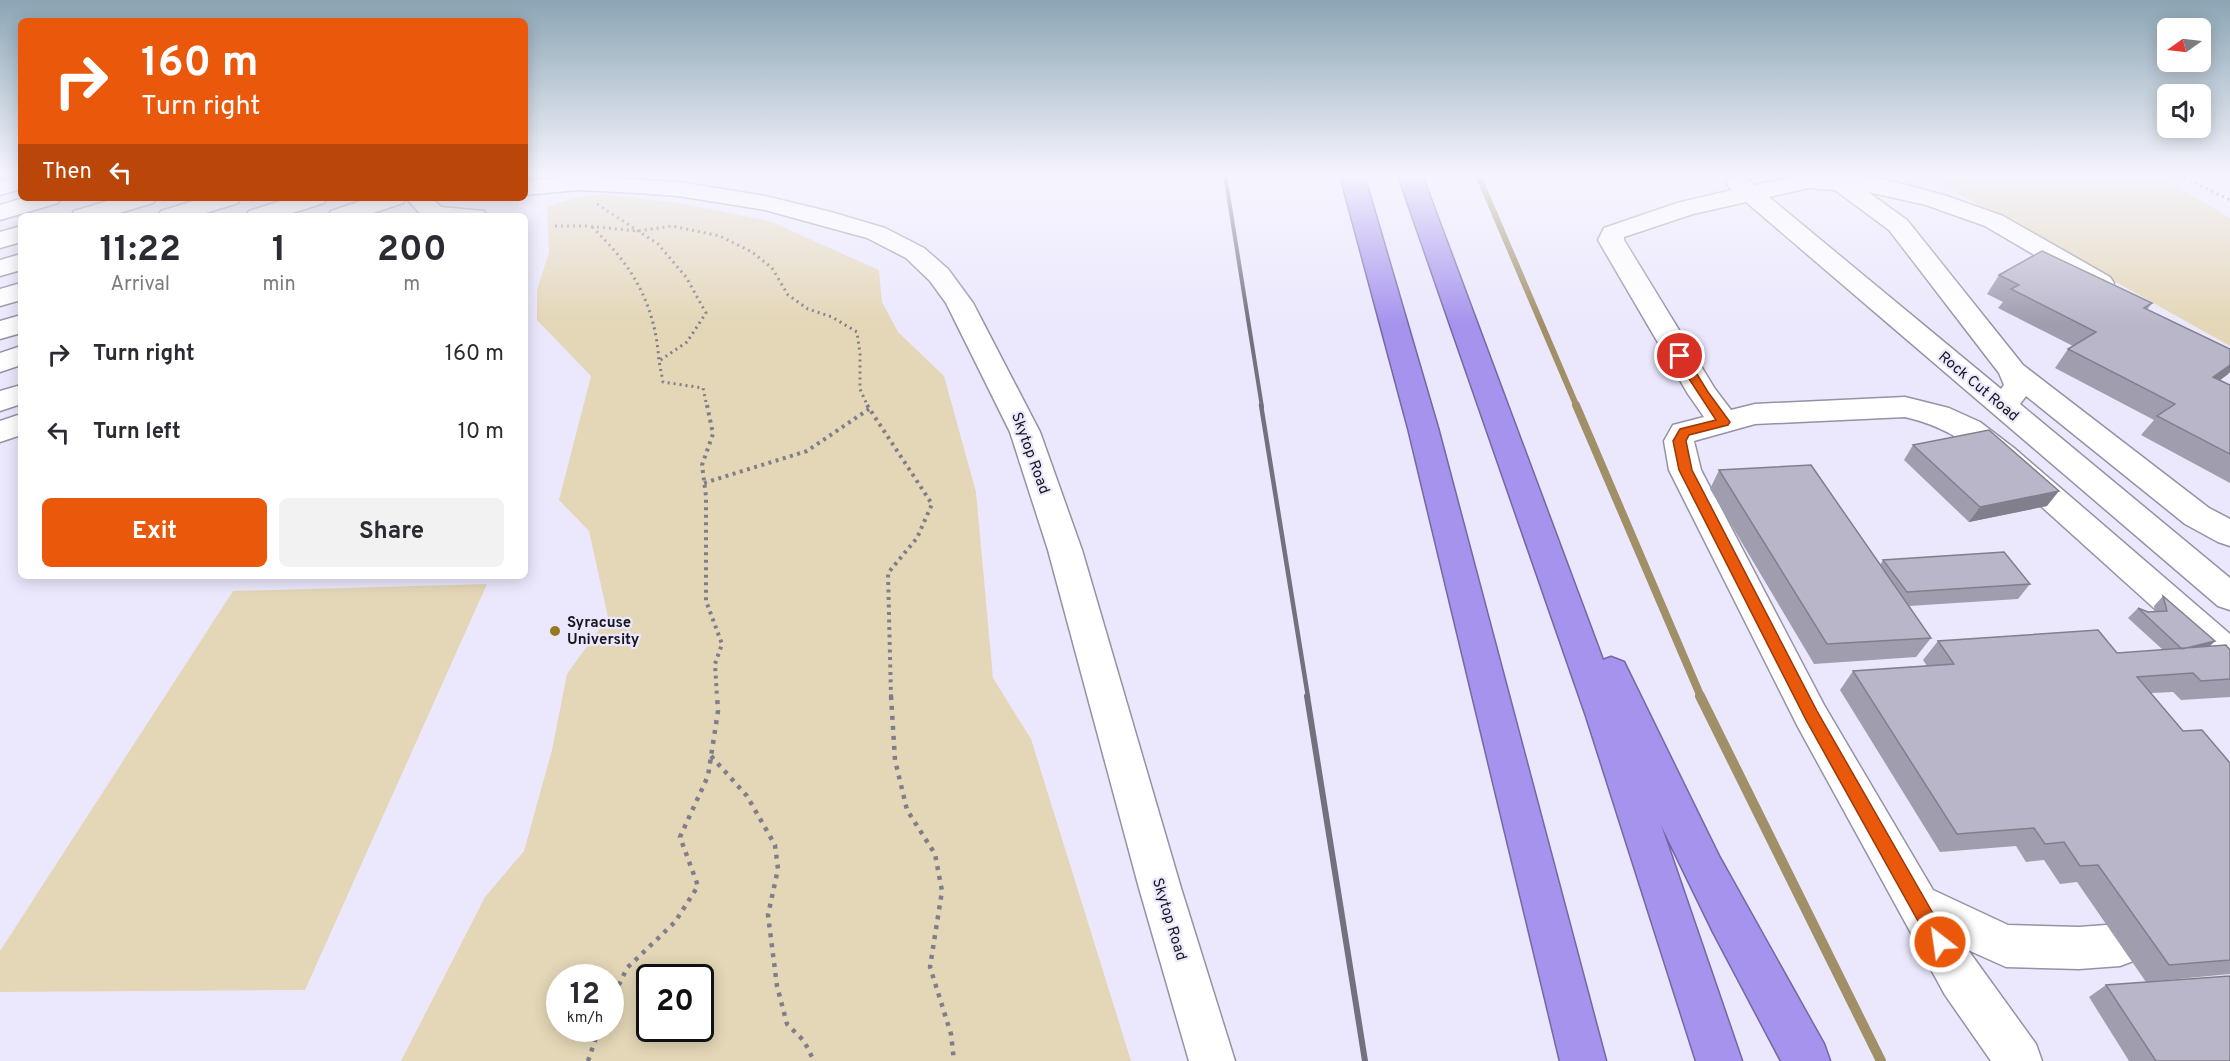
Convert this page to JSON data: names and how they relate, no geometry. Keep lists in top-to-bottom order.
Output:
{
  "streets": {
    "street": ["Rock Cut Road", "Skytop Road"]
  },
  "places": ["Syracuse University"],
  "north": "left",
  "page": {
    "turn": ["160 m", "Turn right"],
    "then": "Then",
    "eta": [
      "11:22",
      "Arrival",
      "1",
      "min",
      "200",
      "m"
    ],
    "list": [
      {
        "name": "Turn right",
        "value": "160 m"
      },
      {
        "name": "Turn left",
        "value": "10 m"
      }
    ],
    "buttons": ["Exit", "Share"],
    "speed": "12 km/h",
    "limit": "20"
  }
}
